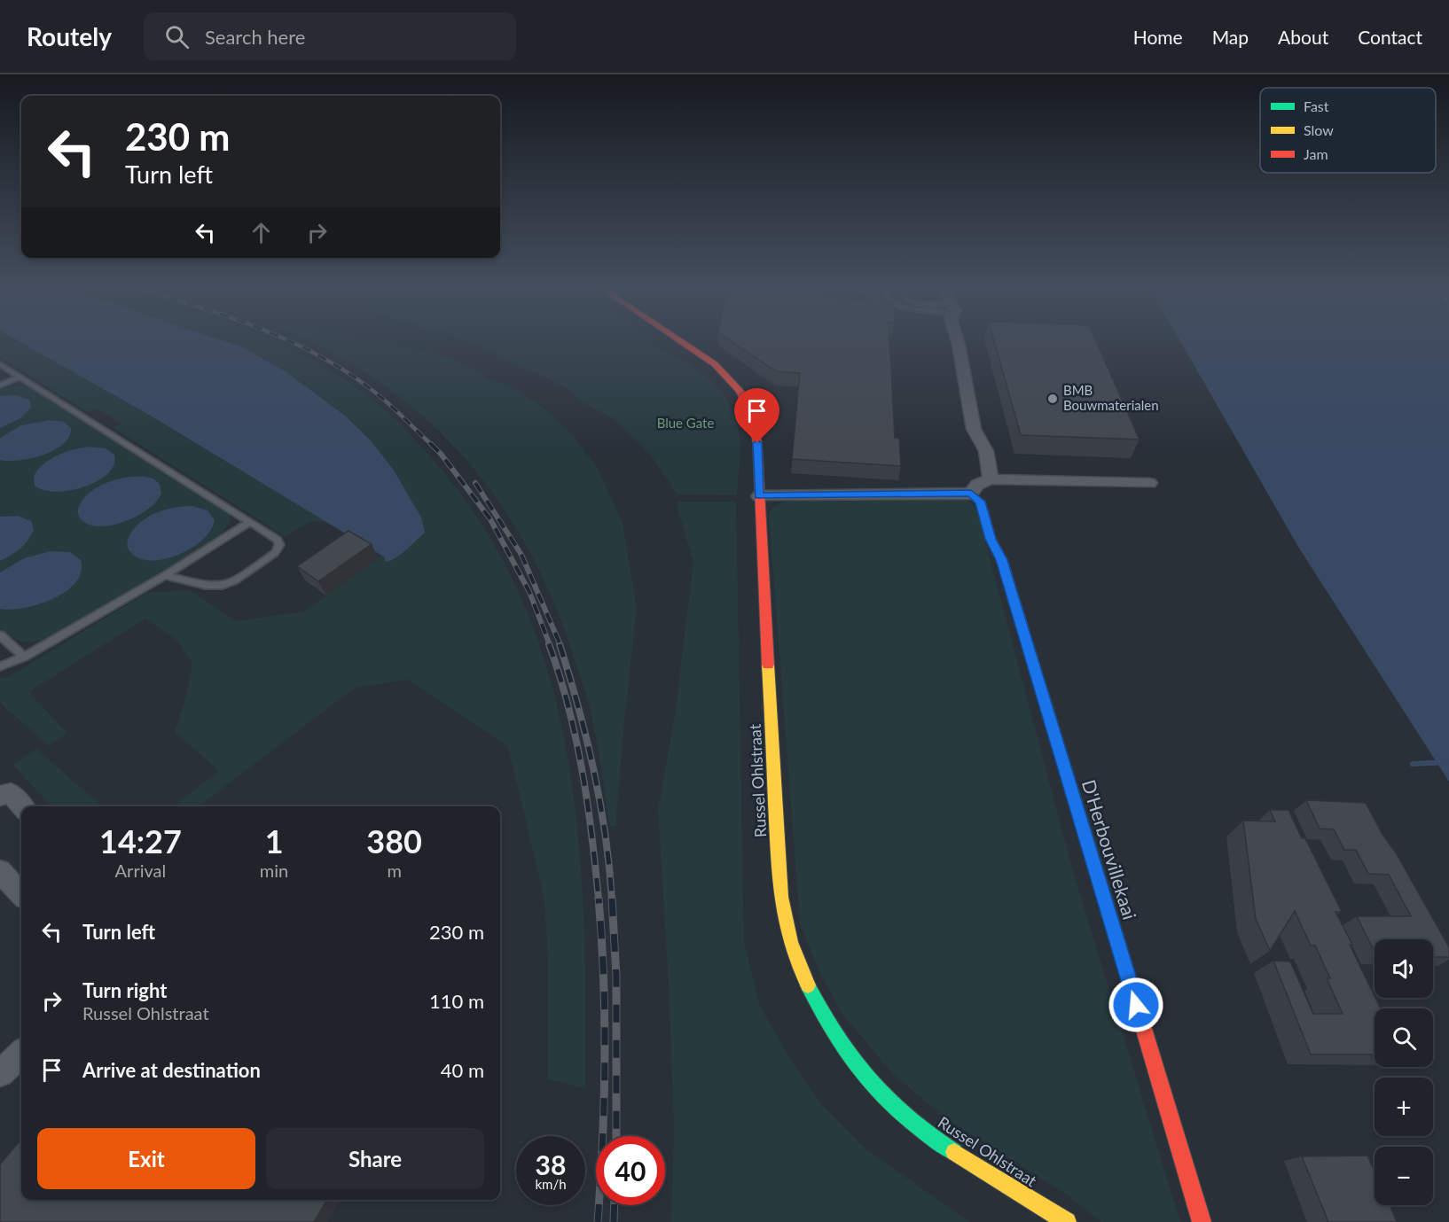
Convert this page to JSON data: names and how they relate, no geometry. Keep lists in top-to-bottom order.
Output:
{
  "streets": {
    "street": ["Russel Ohlstraat", "D'Herbouvillekaai"]
  },
  "parks": ["Blue Gate"],
  "places": ["BMB Bouwmaterialen"],
  "legend": ["Fast", "Slow", "Jam"],
  "page": {
    "header": "Routely",
    "search": "Search here",
    "nav": [
      "Home",
      "Map",
      "About",
      "Contact"
    ],
    "turn": ["230 m", "Turn left"],
    "eta": [
      "14:27",
      "Arrival",
      "1",
      "min",
      "380",
      "m"
    ],
    "list": [
      {
        "name": "Turn left",
        "value": "230 m"
      },
      {
        "name": "Turn right",
        "note": "Russel Ohlstraat",
        "value": "110 m"
      },
      {
        "name": "Arrive at destination",
        "value": "40 m"
      }
    ],
    "map_buttons": ["+", "−"],
    "buttons": ["Exit", "Share"],
    "speed": "38 km/h",
    "limit": "40"
  }
}
